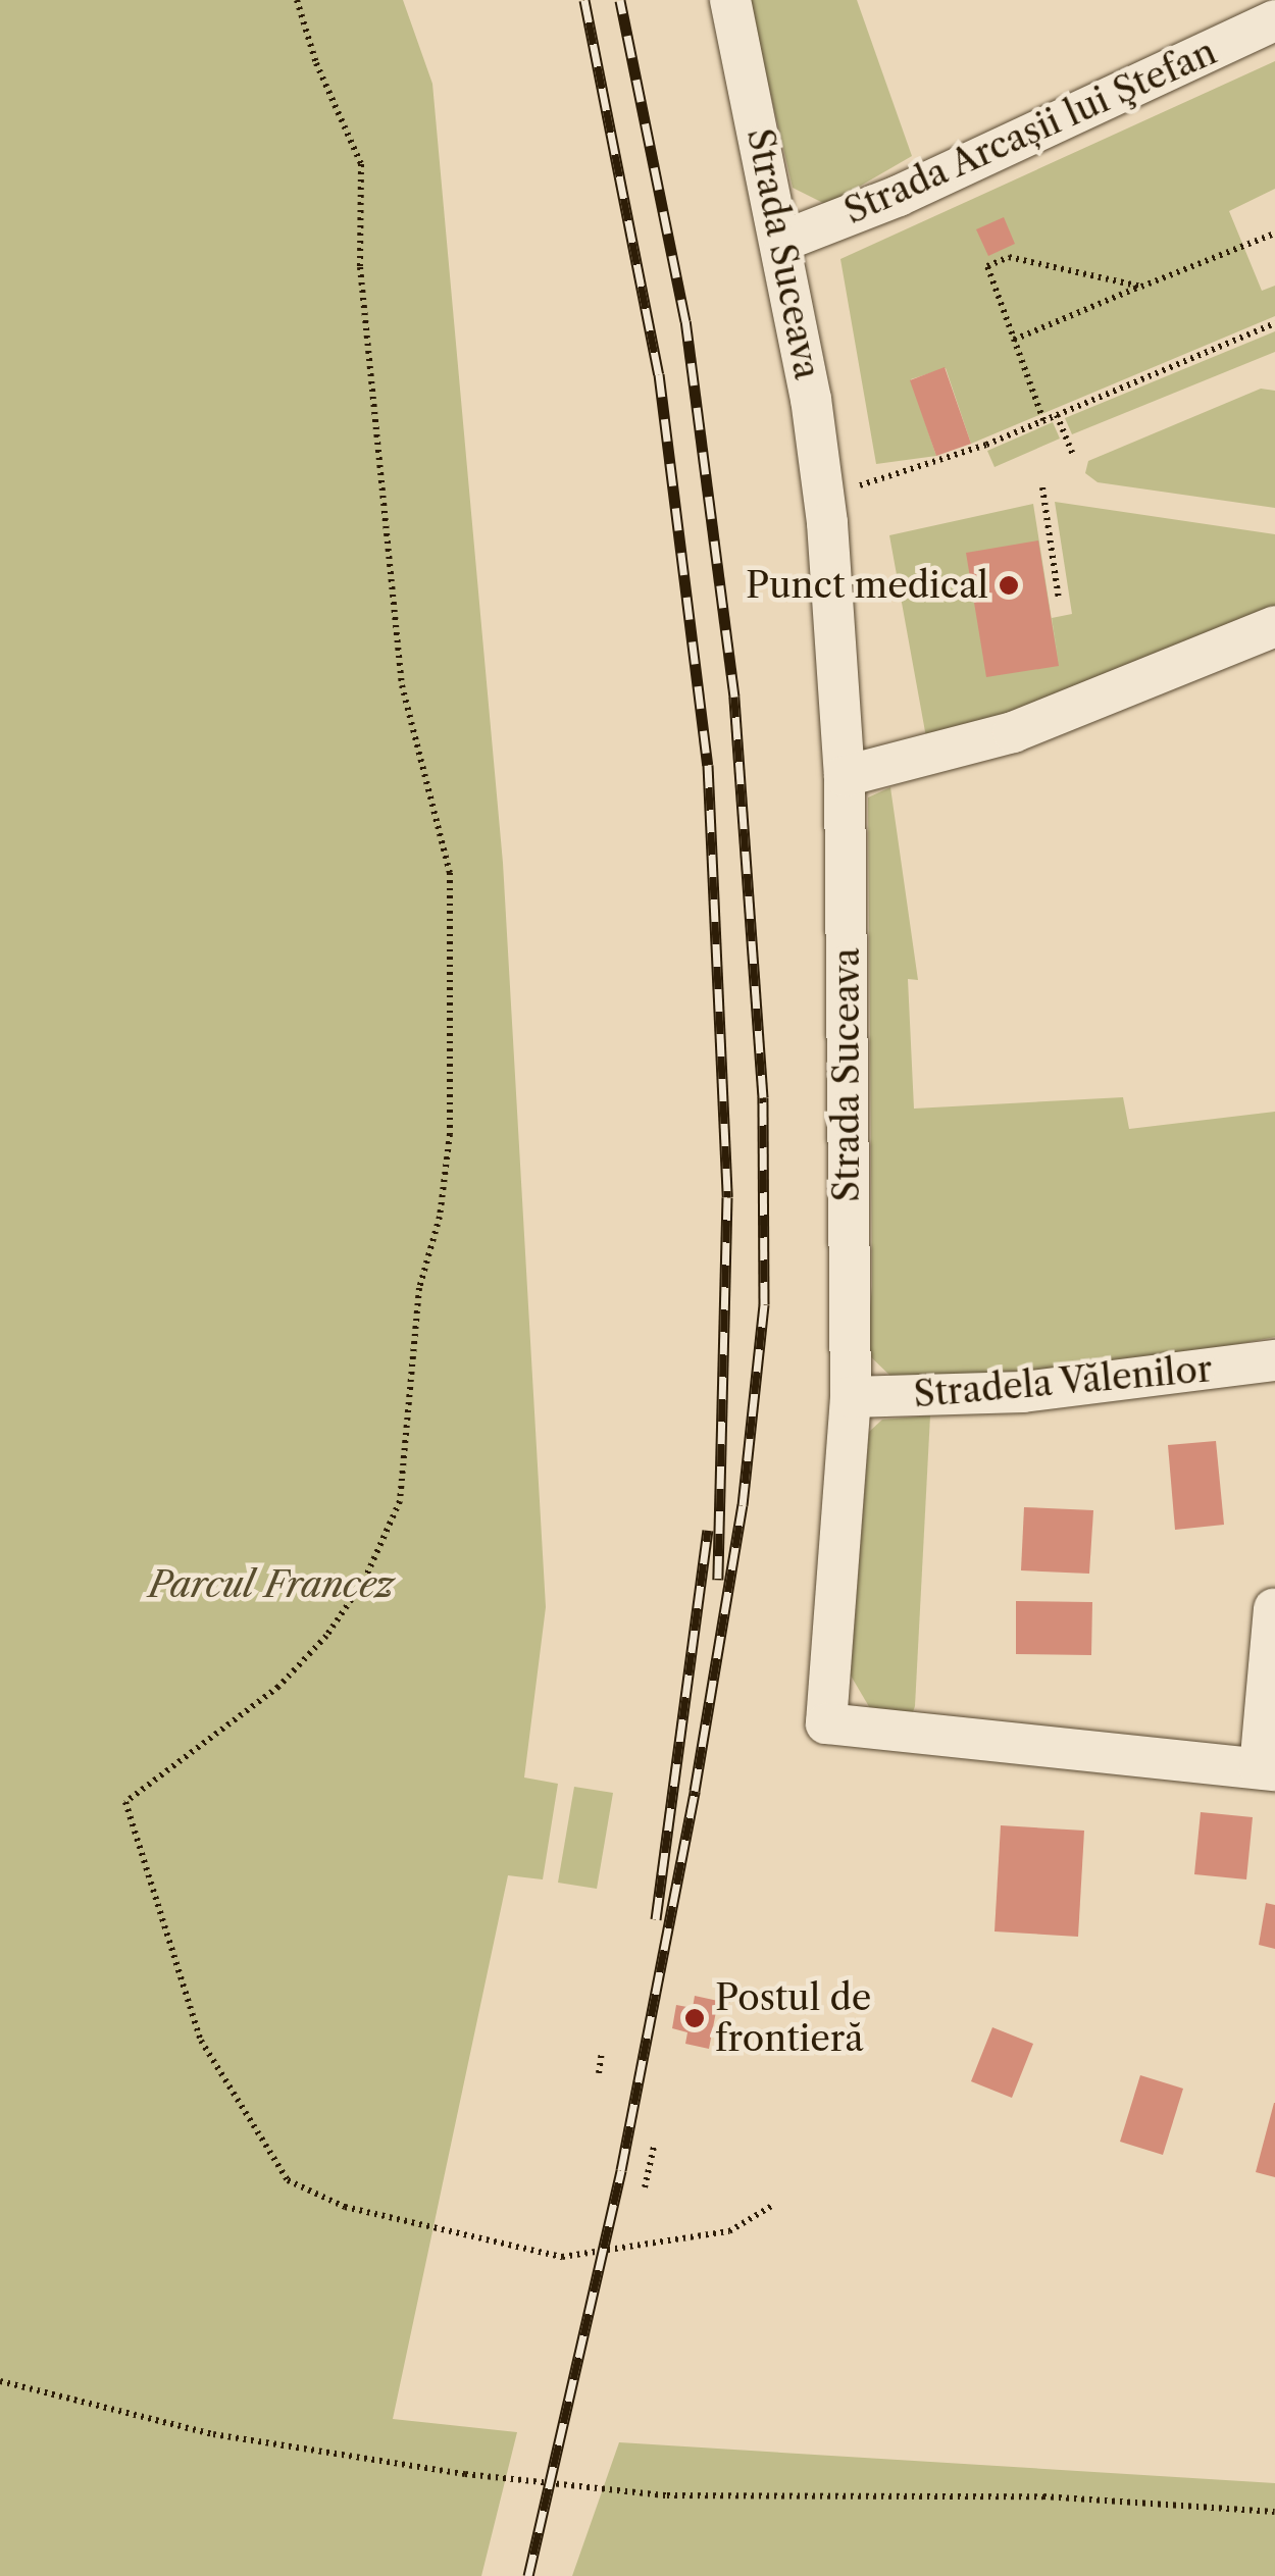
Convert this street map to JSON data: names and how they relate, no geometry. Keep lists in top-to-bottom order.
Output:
{
  "streets": {
    "street": ["Strada Arcașii lui Ştefan", "Strada Suceava", "Stradela Vălenilor"]
  },
  "crossings": [
    ["Strada Arcașii lui Ştefan", "Strada Suceava"],
    ["Strada Suceava", "Stradela Vălenilor"]
  ],
  "parks": ["Parcul Francez"],
  "places": ["Punct medical", "Postul de frontieră"]
}
